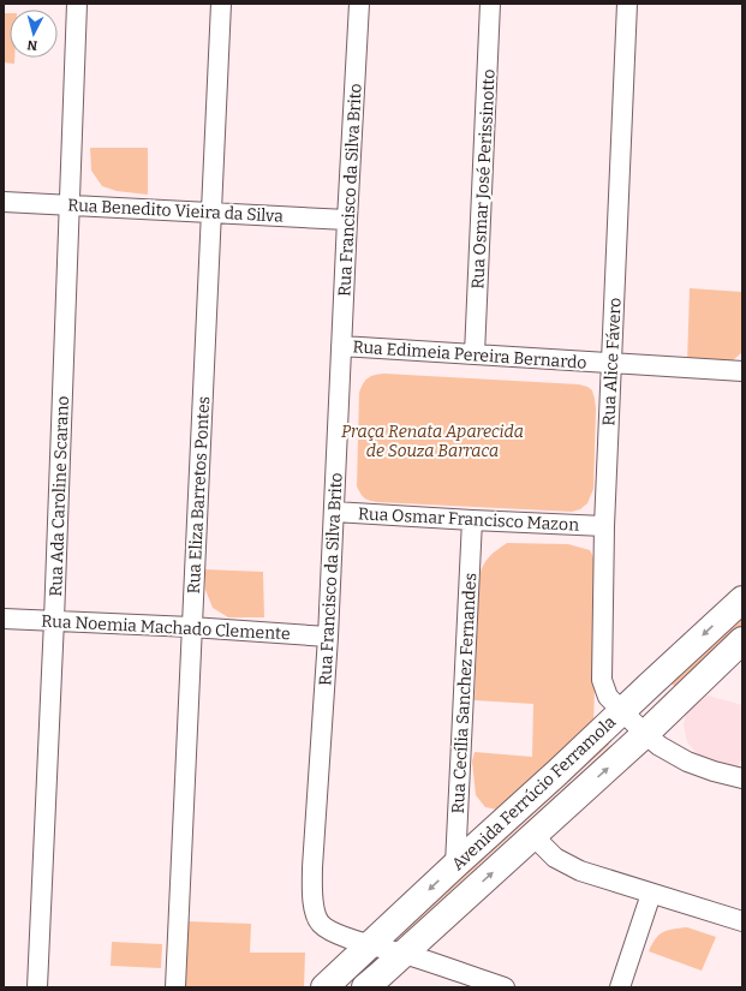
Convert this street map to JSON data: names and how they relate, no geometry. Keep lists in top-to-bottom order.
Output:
{
  "streets": {
    "street": [
      "Rua Osmar José Perissinotto",
      "Rua Francisco da Silva Brito",
      "Rua Benedito Vieira da Silva",
      "Rua Edimeia Pereira Bernardo",
      "Rua Alice Fávero",
      "Rua Eliza Barretos Pontes",
      "Rua Ada Caroline Scarano",
      "Rua Osmar Francisco Mazon",
      "Rua Noemia Machado Clemente",
      "Rua Cecília Sanchez Fernandes",
      "Avenida Ferrúcio Ferramola"
    ]
  },
  "crossings": [
    ["Rua Osmar José Perissinotto", "Rua Edimeia Pereira Bernardo"],
    ["Rua Francisco da Silva Brito", "Rua Benedito Vieira da Silva"],
    ["Rua Francisco da Silva Brito", "Rua Edimeia Pereira Bernardo"],
    ["Rua Francisco da Silva Brito", "Rua Osmar Francisco Mazon"],
    ["Rua Francisco da Silva Brito", "Rua Noemia Machado Clemente"],
    ["Rua Francisco da Silva Brito", "Avenida Ferrúcio Ferramola"],
    ["Rua Benedito Vieira da Silva", "Rua Eliza Barretos Pontes"],
    ["Rua Benedito Vieira da Silva", "Rua Ada Caroline Scarano"],
    ["Rua Edimeia Pereira Bernardo", "Rua Alice Fávero"],
    ["Rua Alice Fávero", "Rua Osmar Francisco Mazon"],
    ["Rua Alice Fávero", "Avenida Ferrúcio Ferramola"],
    ["Rua Eliza Barretos Pontes", "Rua Noemia Machado Clemente"],
    ["Rua Ada Caroline Scarano", "Rua Noemia Machado Clemente"],
    ["Rua Osmar Francisco Mazon", "Rua Cecília Sanchez Fernandes"],
    ["Rua Cecília Sanchez Fernandes", "Avenida Ferrúcio Ferramola"]
  ],
  "parks": ["Praça Renata Aparecida de Souza Barraca"],
  "north": "bottom"
}
